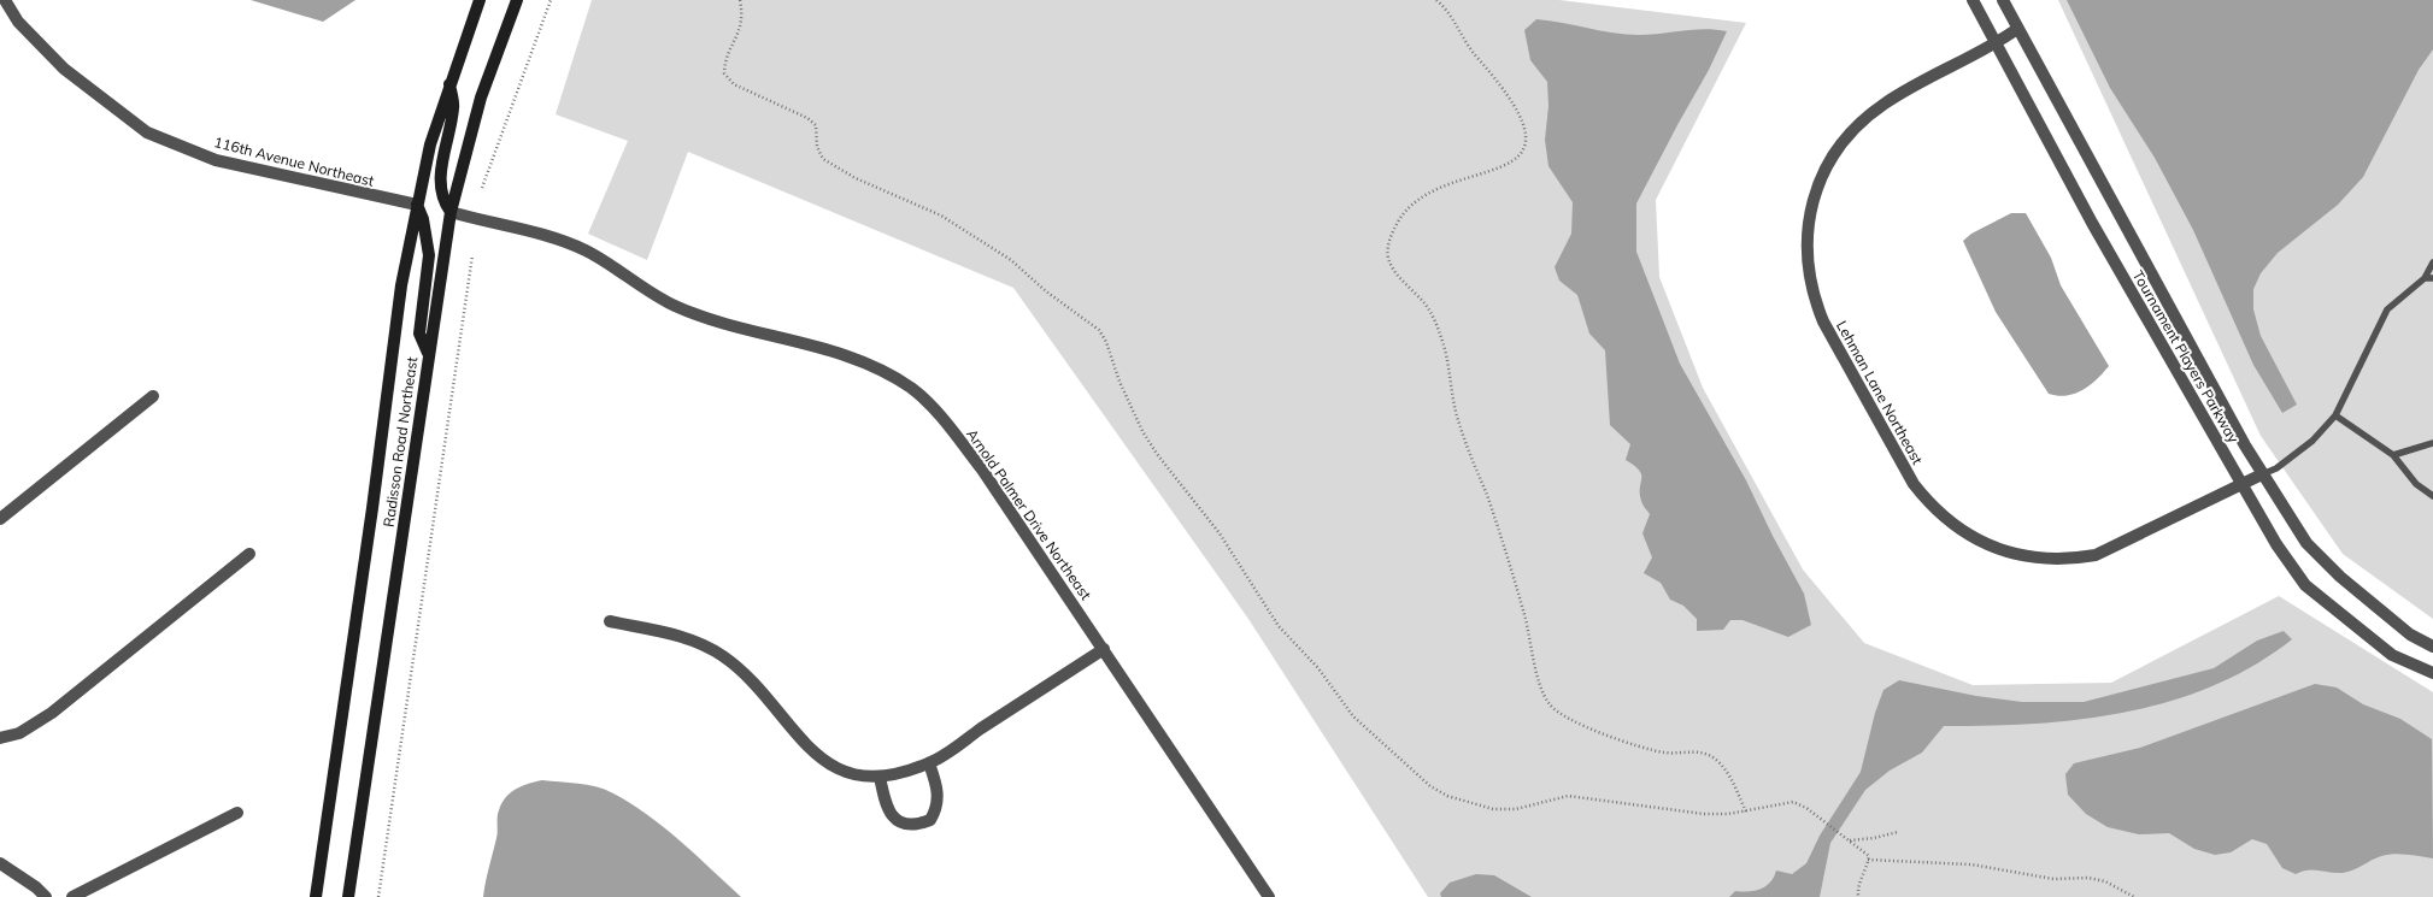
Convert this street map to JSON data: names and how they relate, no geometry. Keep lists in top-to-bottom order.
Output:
{
  "streets": {
    "main road": ["Radisson Road Northeast"],
    "street": [
      "116th Avenue Northeast",
      "Tournament Players Parkway",
      "Lehman Lane Northeast",
      "Arnold Palmer Drive Northeast"
    ]
  },
  "crossings": [
    ["116th Avenue Northeast", "Radisson Road Northeast"],
    ["Tournament Players Parkway", "Lehman Lane Northeast"],
    ["Radisson Road Northeast", "Arnold Palmer Drive Northeast"]
  ]
}
